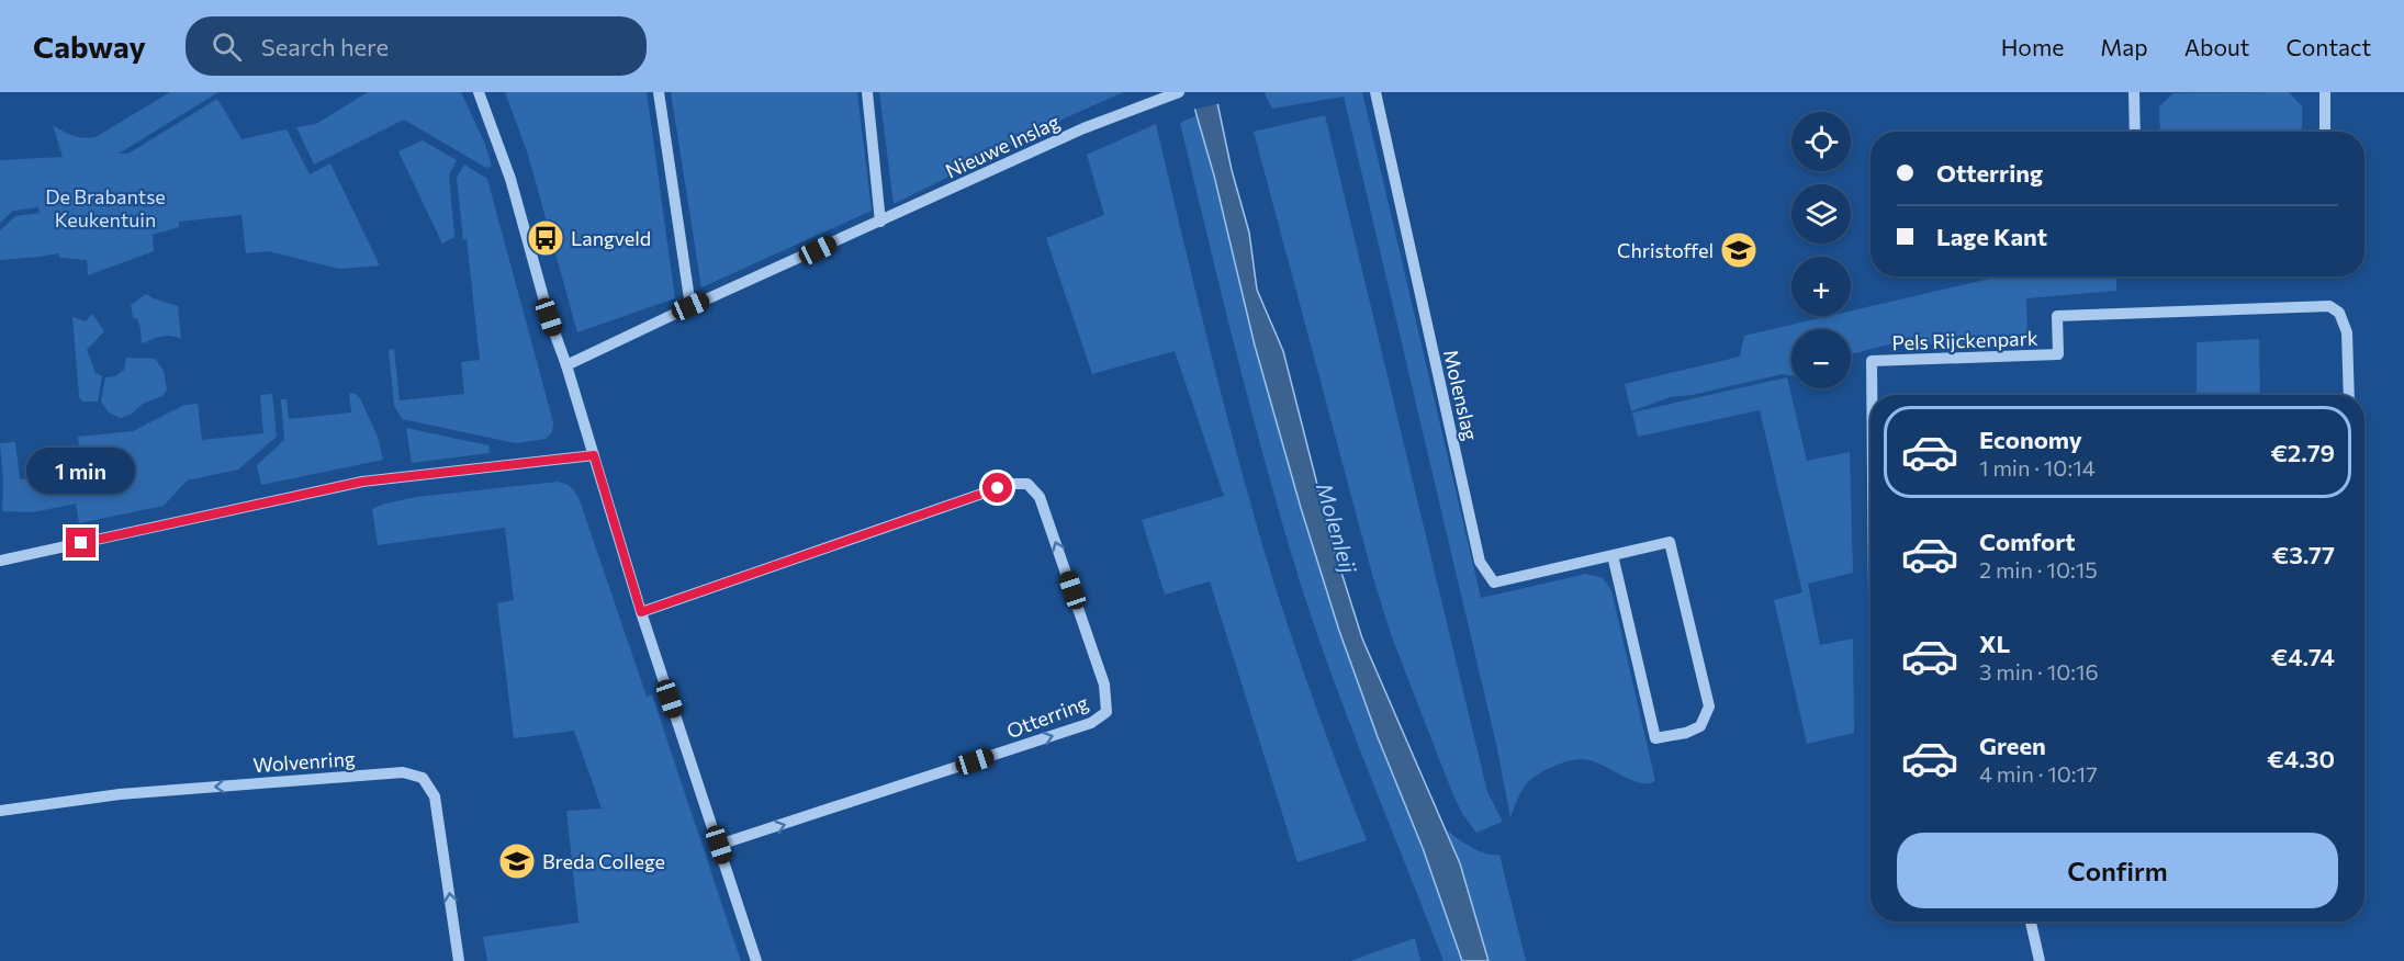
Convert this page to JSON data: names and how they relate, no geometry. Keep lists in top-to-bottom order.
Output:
{
  "streets": {
    "street": [
      "Nieuwe Inslag",
      "Pels Rijckenpark",
      "Molenslag",
      "Otterring",
      "Wolvenring"
    ]
  },
  "water": ["Molenleij"],
  "parks": ["De Brabantse Keukentuin"],
  "places": {
    "bus stop": ["Langveld"],
    "school or university": ["Christoffel", "Breda College"]
  },
  "page": {
    "header": "Cabway",
    "search": "Search here",
    "nav": [
      "Home",
      "Map",
      "About",
      "Contact"
    ],
    "map_buttons": ["+", "−"],
    "banner": ["Otterring", "Lage Kant"],
    "list": [
      {
        "name": "Economy",
        "note": "1 min · 10:14",
        "value": "€2.79"
      },
      {
        "name": "Comfort",
        "note": "2 min · 10:15",
        "value": "€3.77"
      },
      {
        "name": "XL",
        "note": "3 min · 10:16",
        "value": "€4.74"
      },
      {
        "name": "Green",
        "note": "4 min · 10:17",
        "value": "€4.30"
      }
    ],
    "bubble": "1 min",
    "buttons": "Confirm"
  }
}
